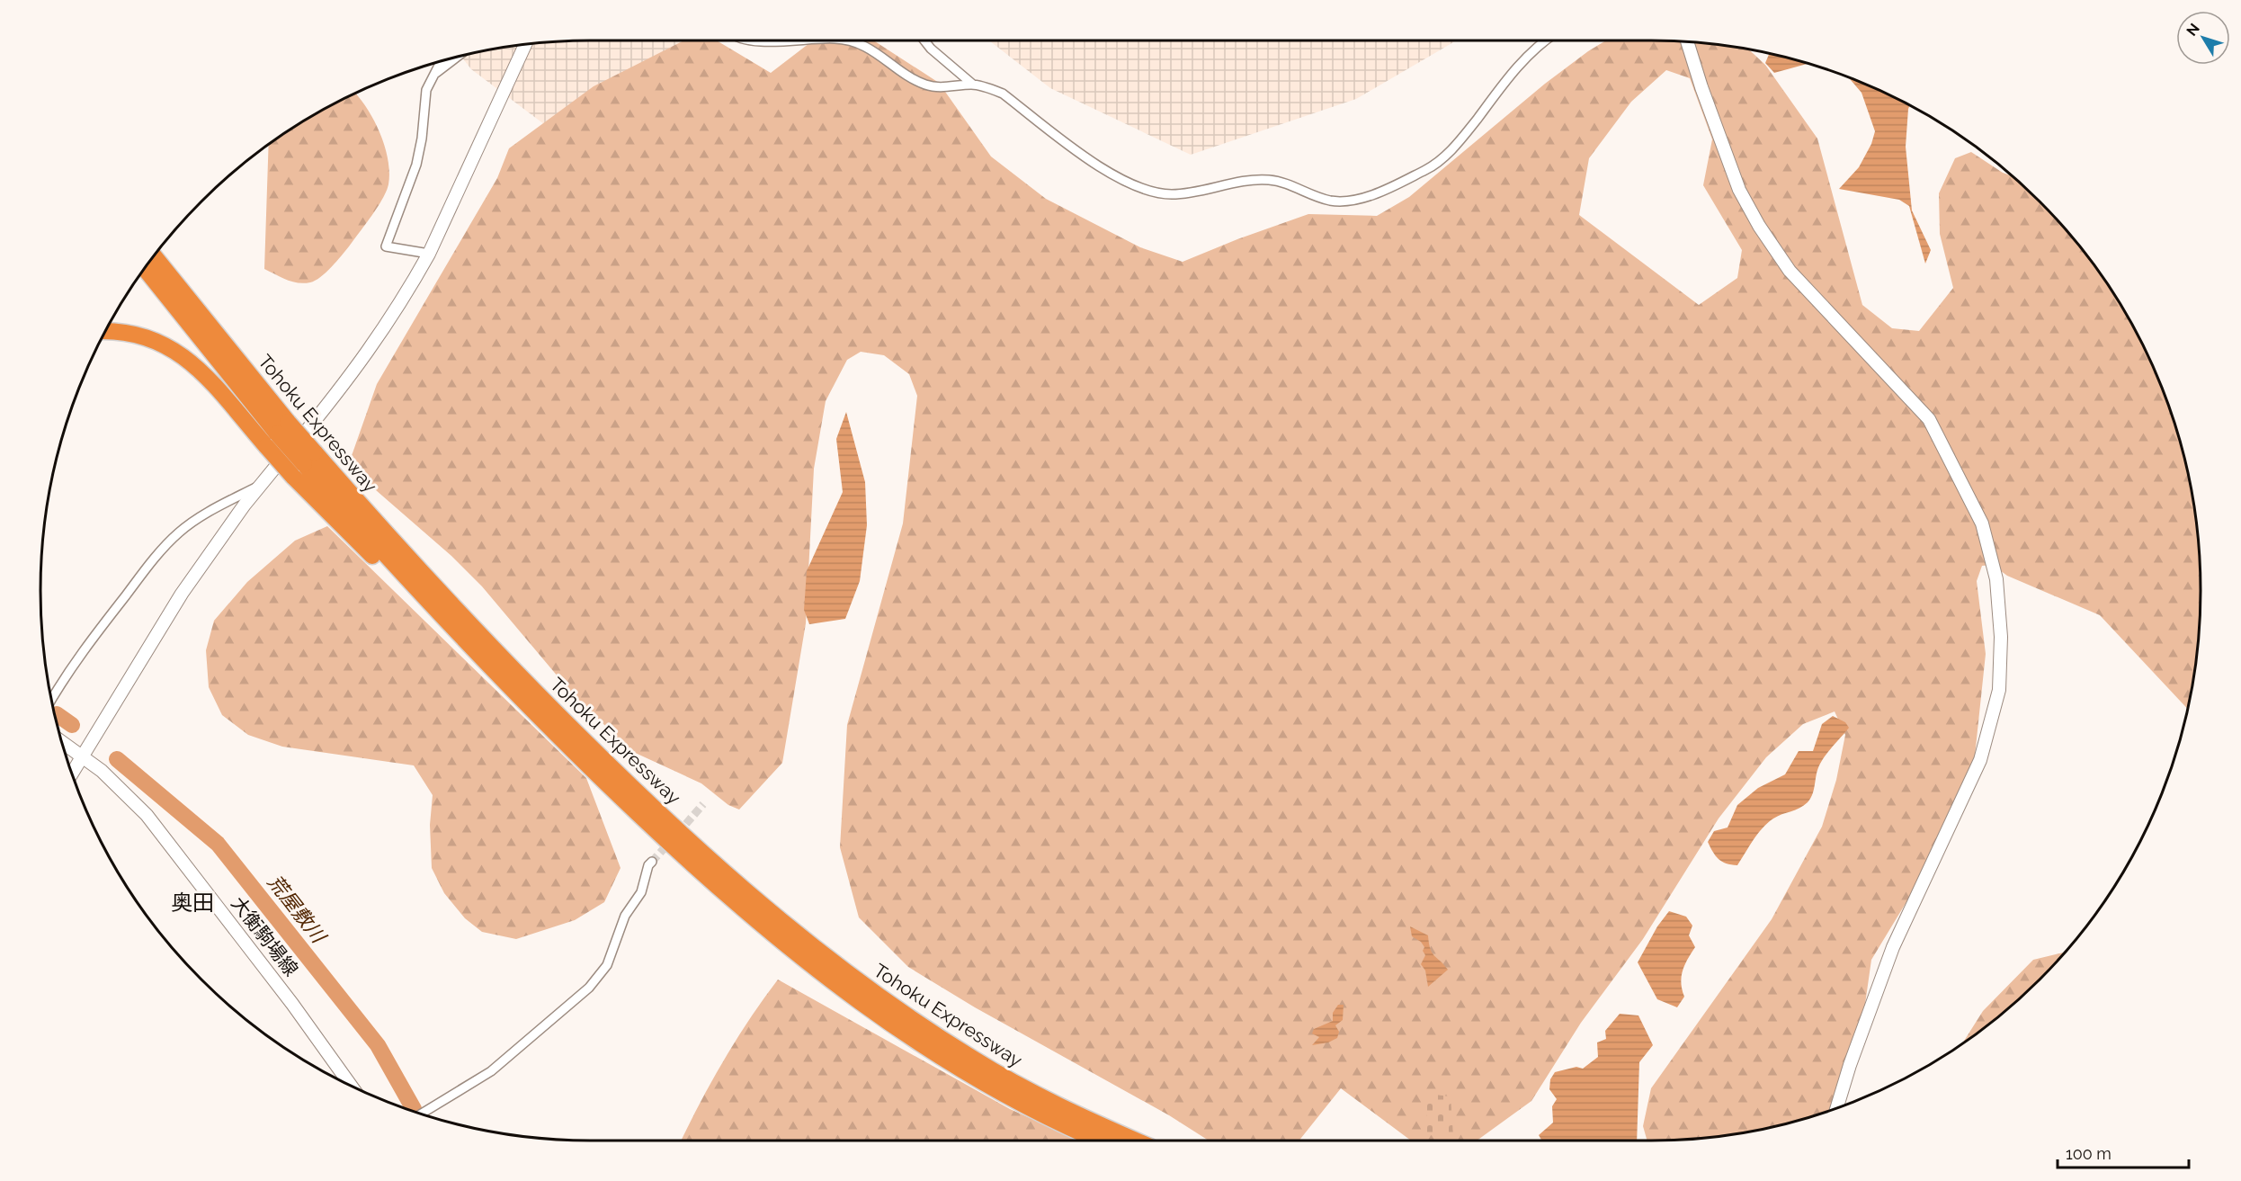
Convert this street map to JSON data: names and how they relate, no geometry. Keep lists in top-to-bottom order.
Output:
{
  "streets": {
    "highway": ["Tohoku Expressway"],
    "street": ["大衡駒場線"]
  },
  "districts": ["奥田"],
  "water": ["荒屋敷川"],
  "scale_bar": "100 m",
  "north": "top left"
}
